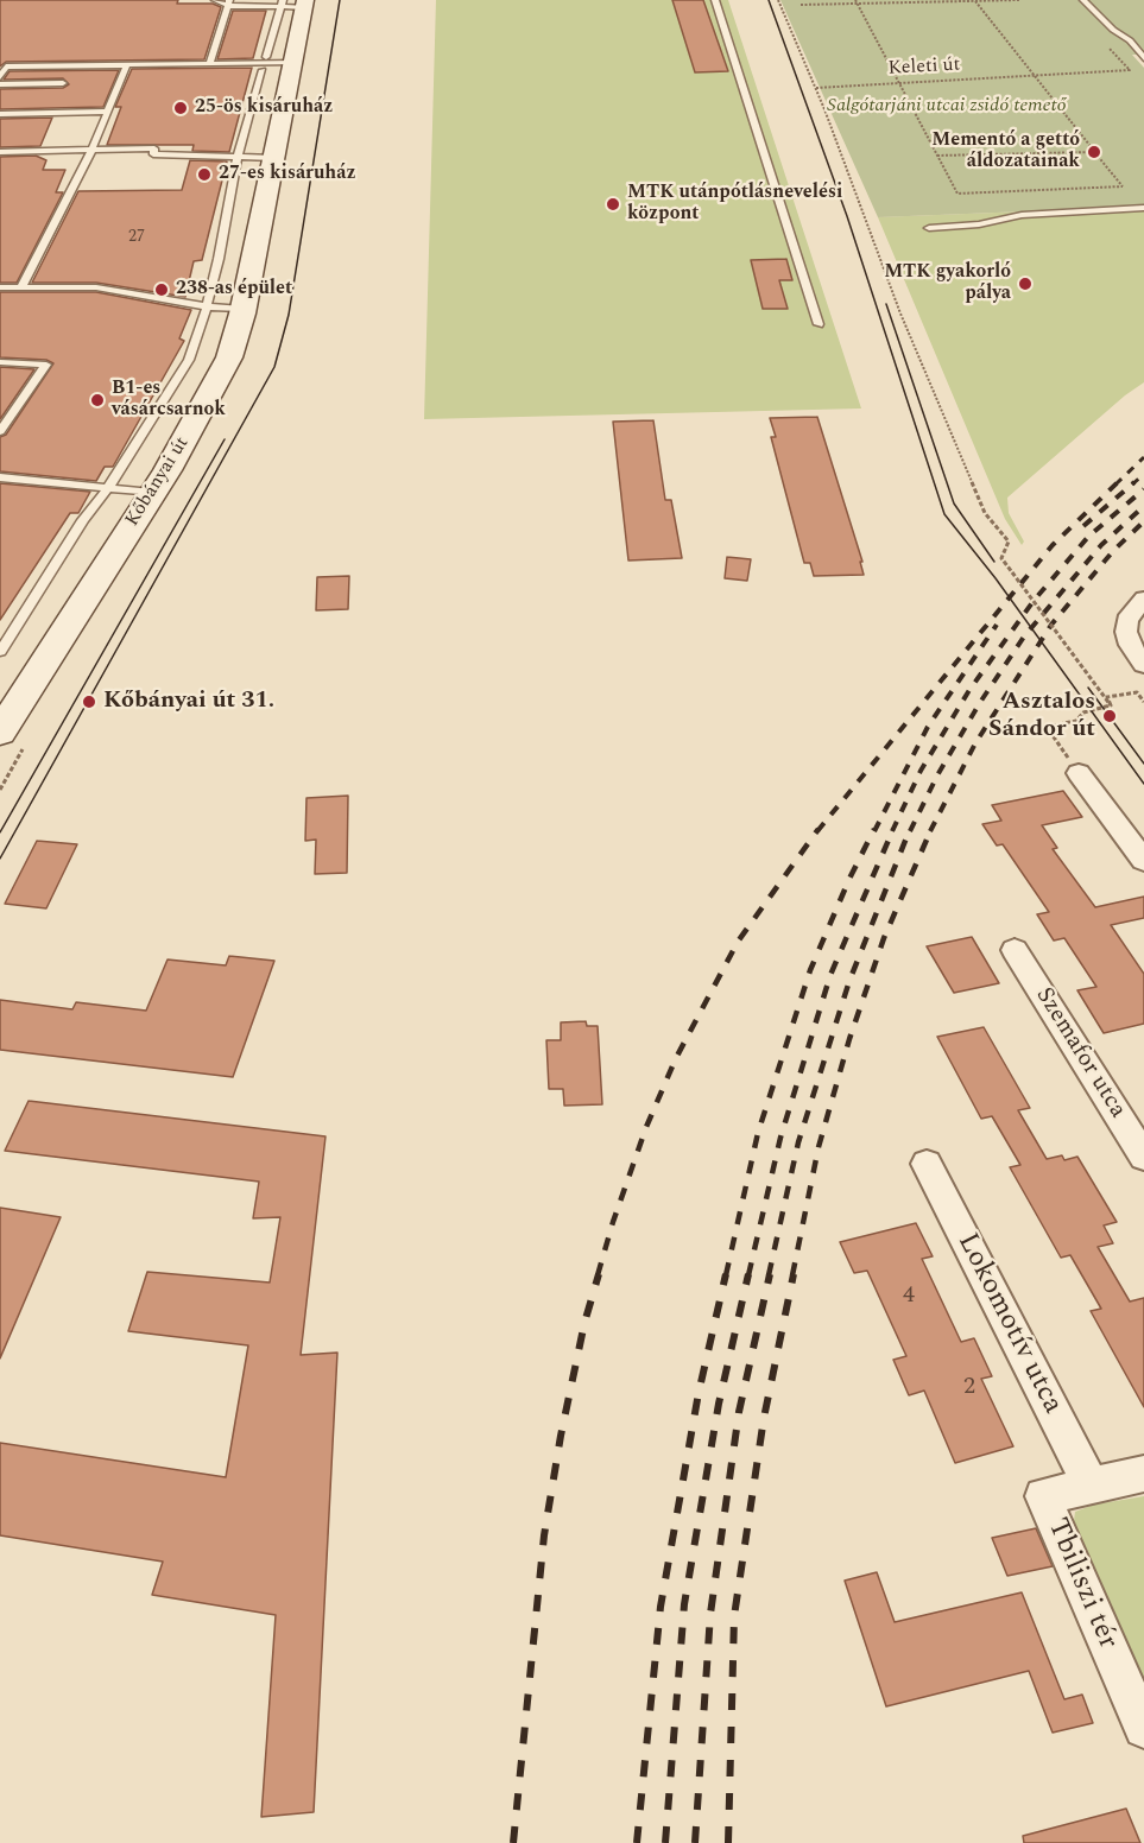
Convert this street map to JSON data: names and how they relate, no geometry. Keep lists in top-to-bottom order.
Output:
{
  "streets": {
    "main road": ["Kőbányai út"],
    "street": ["Szemafor utca", "Lokomotív utca", "Tbiliszi tér"],
    "path": ["Keleti út"]
  },
  "crossings": [
    ["Lokomotív utca", "Tbiliszi tér"]
  ],
  "parks": ["Salgótarjáni utcai zsidó temető"],
  "places": [
    "25-ös kisáruház",
    "Mementó a gettó áldozatainak",
    "27-es kisáruház",
    "MTK utánpótlásnevelési központ",
    "MTK gyakorló pálya",
    "238-as épület",
    "B1-es vásárcsarnok",
    "Kőbányai út 31.",
    "Asztalos Sándor út"
  ],
  "house_numbers": ["27", "4", "2"]
}
